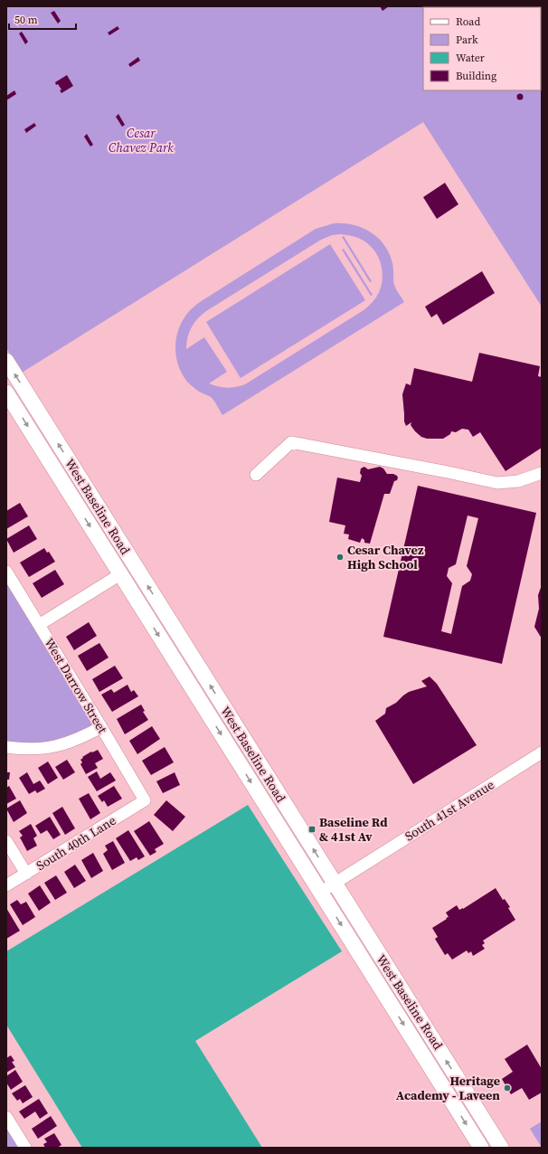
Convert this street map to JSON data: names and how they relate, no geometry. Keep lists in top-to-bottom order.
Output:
{
  "streets": {
    "main road": ["West Baseline Road"],
    "street": ["West Darrow Street", "South 41st Avenue", "South 40th Lane"]
  },
  "crossings": [
    ["West Baseline Road", "South 41st Avenue"],
    ["West Darrow Street", "South 40th Lane"]
  ],
  "parks": ["Cesar Chavez Park"],
  "places": {
    "other": ["Cesar Chavez High School", "Heritage Academy - Laveen"],
    "transit": ["Baseline Rd & 41st Av"]
  },
  "legend": [
    "Road",
    "Park",
    "Water",
    "Building"
  ],
  "scale_bar": "50 m"
}
